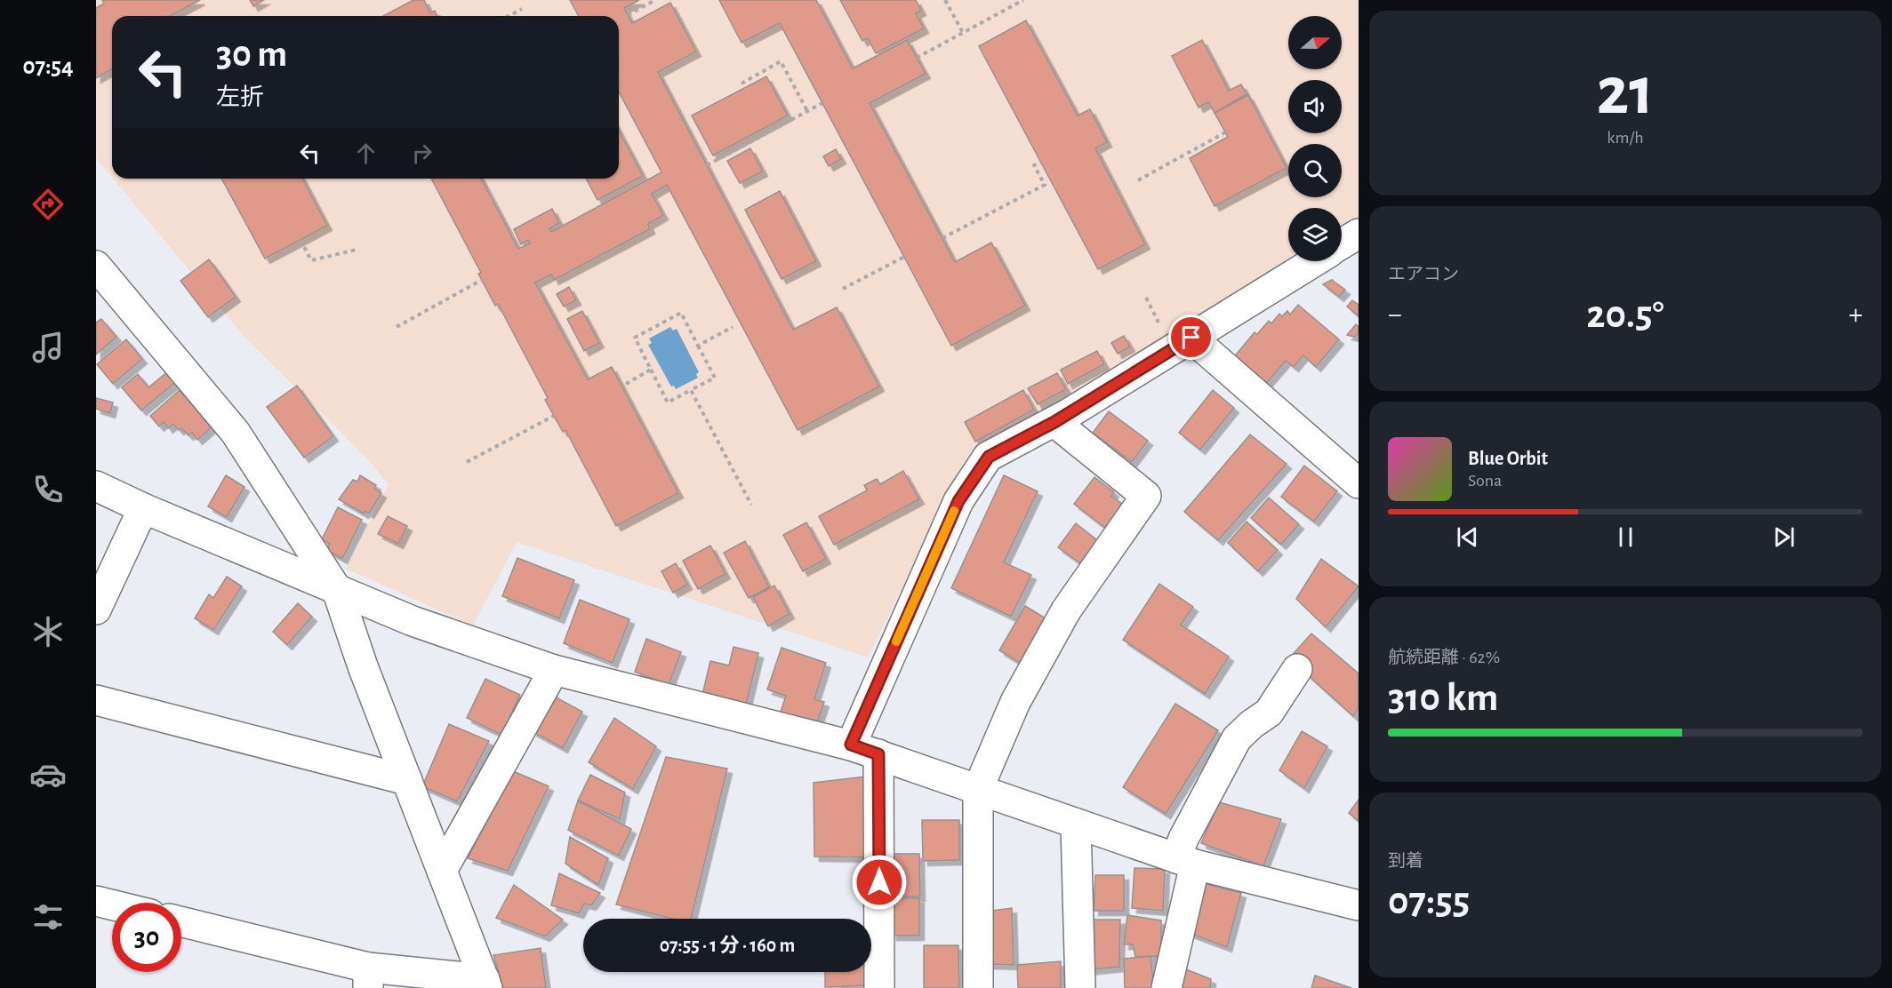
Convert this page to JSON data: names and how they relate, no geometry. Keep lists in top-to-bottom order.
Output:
{
  "north": "right",
  "page": {
    "tabs": "07:54",
    "tile": [
      ["21", "km/h"],
      "エアコン",
      ["航続距離 · 62%", "310 km"],
      ["到着", "07:55"]
    ],
    "turn": ["30 m", "左折"],
    "heat": ["−", "20.5°", "+"],
    "song": ["Blue Orbit", "Sona"],
    "limit": "30",
    "trip": "07:55 · 1 分 · 160 m"
  }
}
